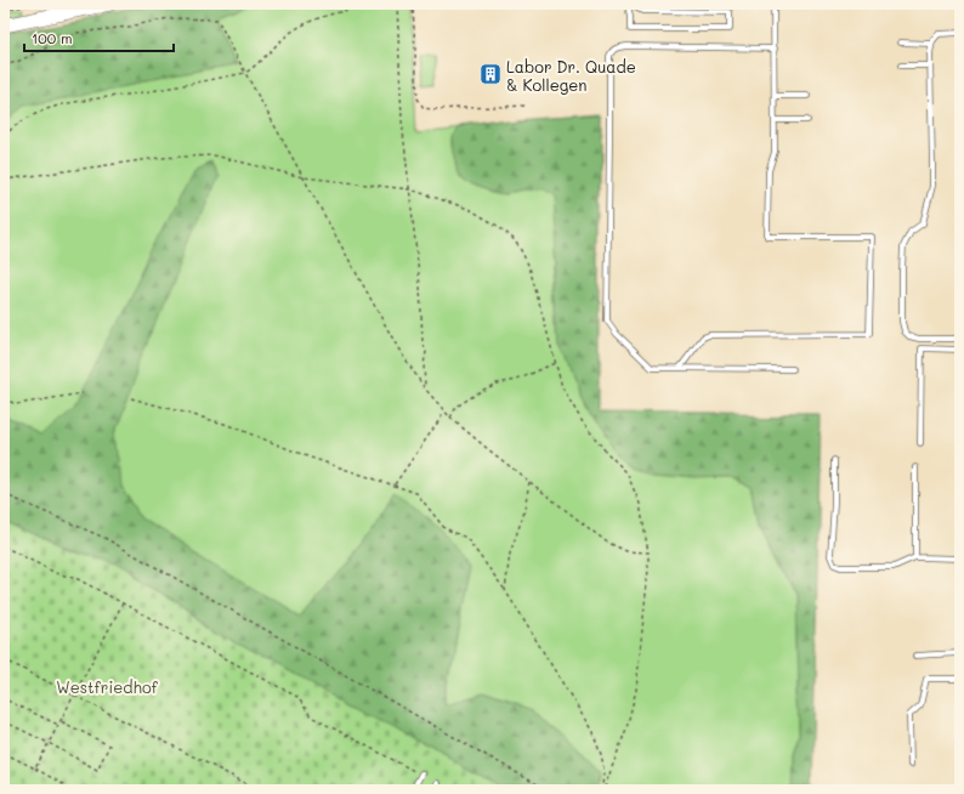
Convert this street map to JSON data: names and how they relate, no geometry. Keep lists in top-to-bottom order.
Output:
{
  "parks": ["Westfriedhof"],
  "places": {
    "building": ["Labor Dr. Quade & Kollegen"]
  },
  "scale_bar": "100 m"
}
